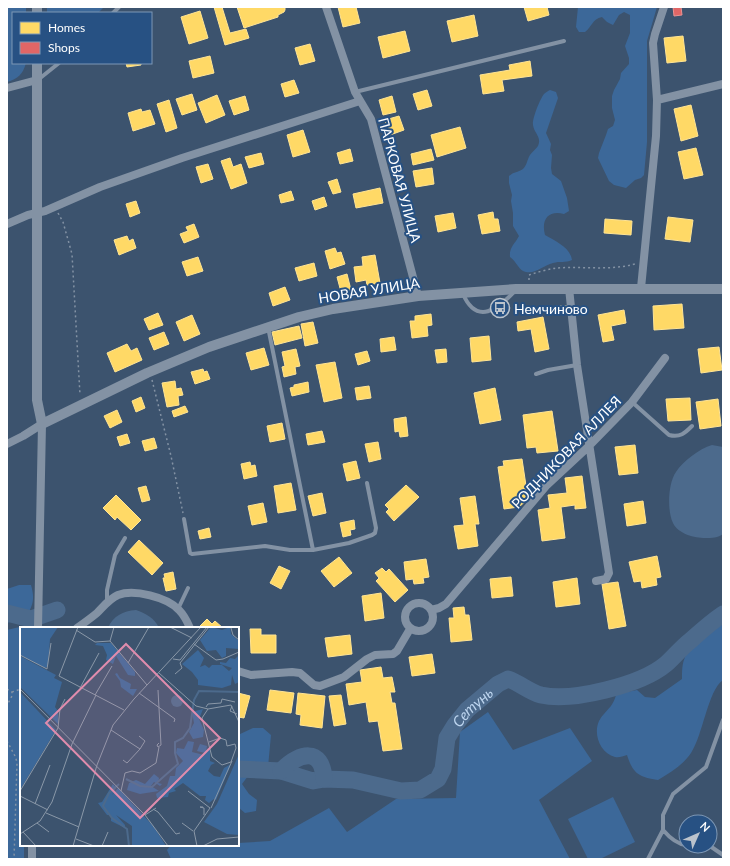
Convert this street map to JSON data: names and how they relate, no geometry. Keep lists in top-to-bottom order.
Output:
{
  "streets": {
    "street": ["ПАРКОВАЯ УЛИЦА", "НОВАЯ УЛИЦА", "РОДНИКОВАЯ АЛЛЕЯ"]
  },
  "crossings": [
    ["ПАРКОВАЯ УЛИЦА", "НОВАЯ УЛИЦА"]
  ],
  "water": ["Сетунь"],
  "places": {
    "bus stop": ["Немчиново"]
  },
  "legend": ["Homes", "Shops"],
  "north": "top right"
}
